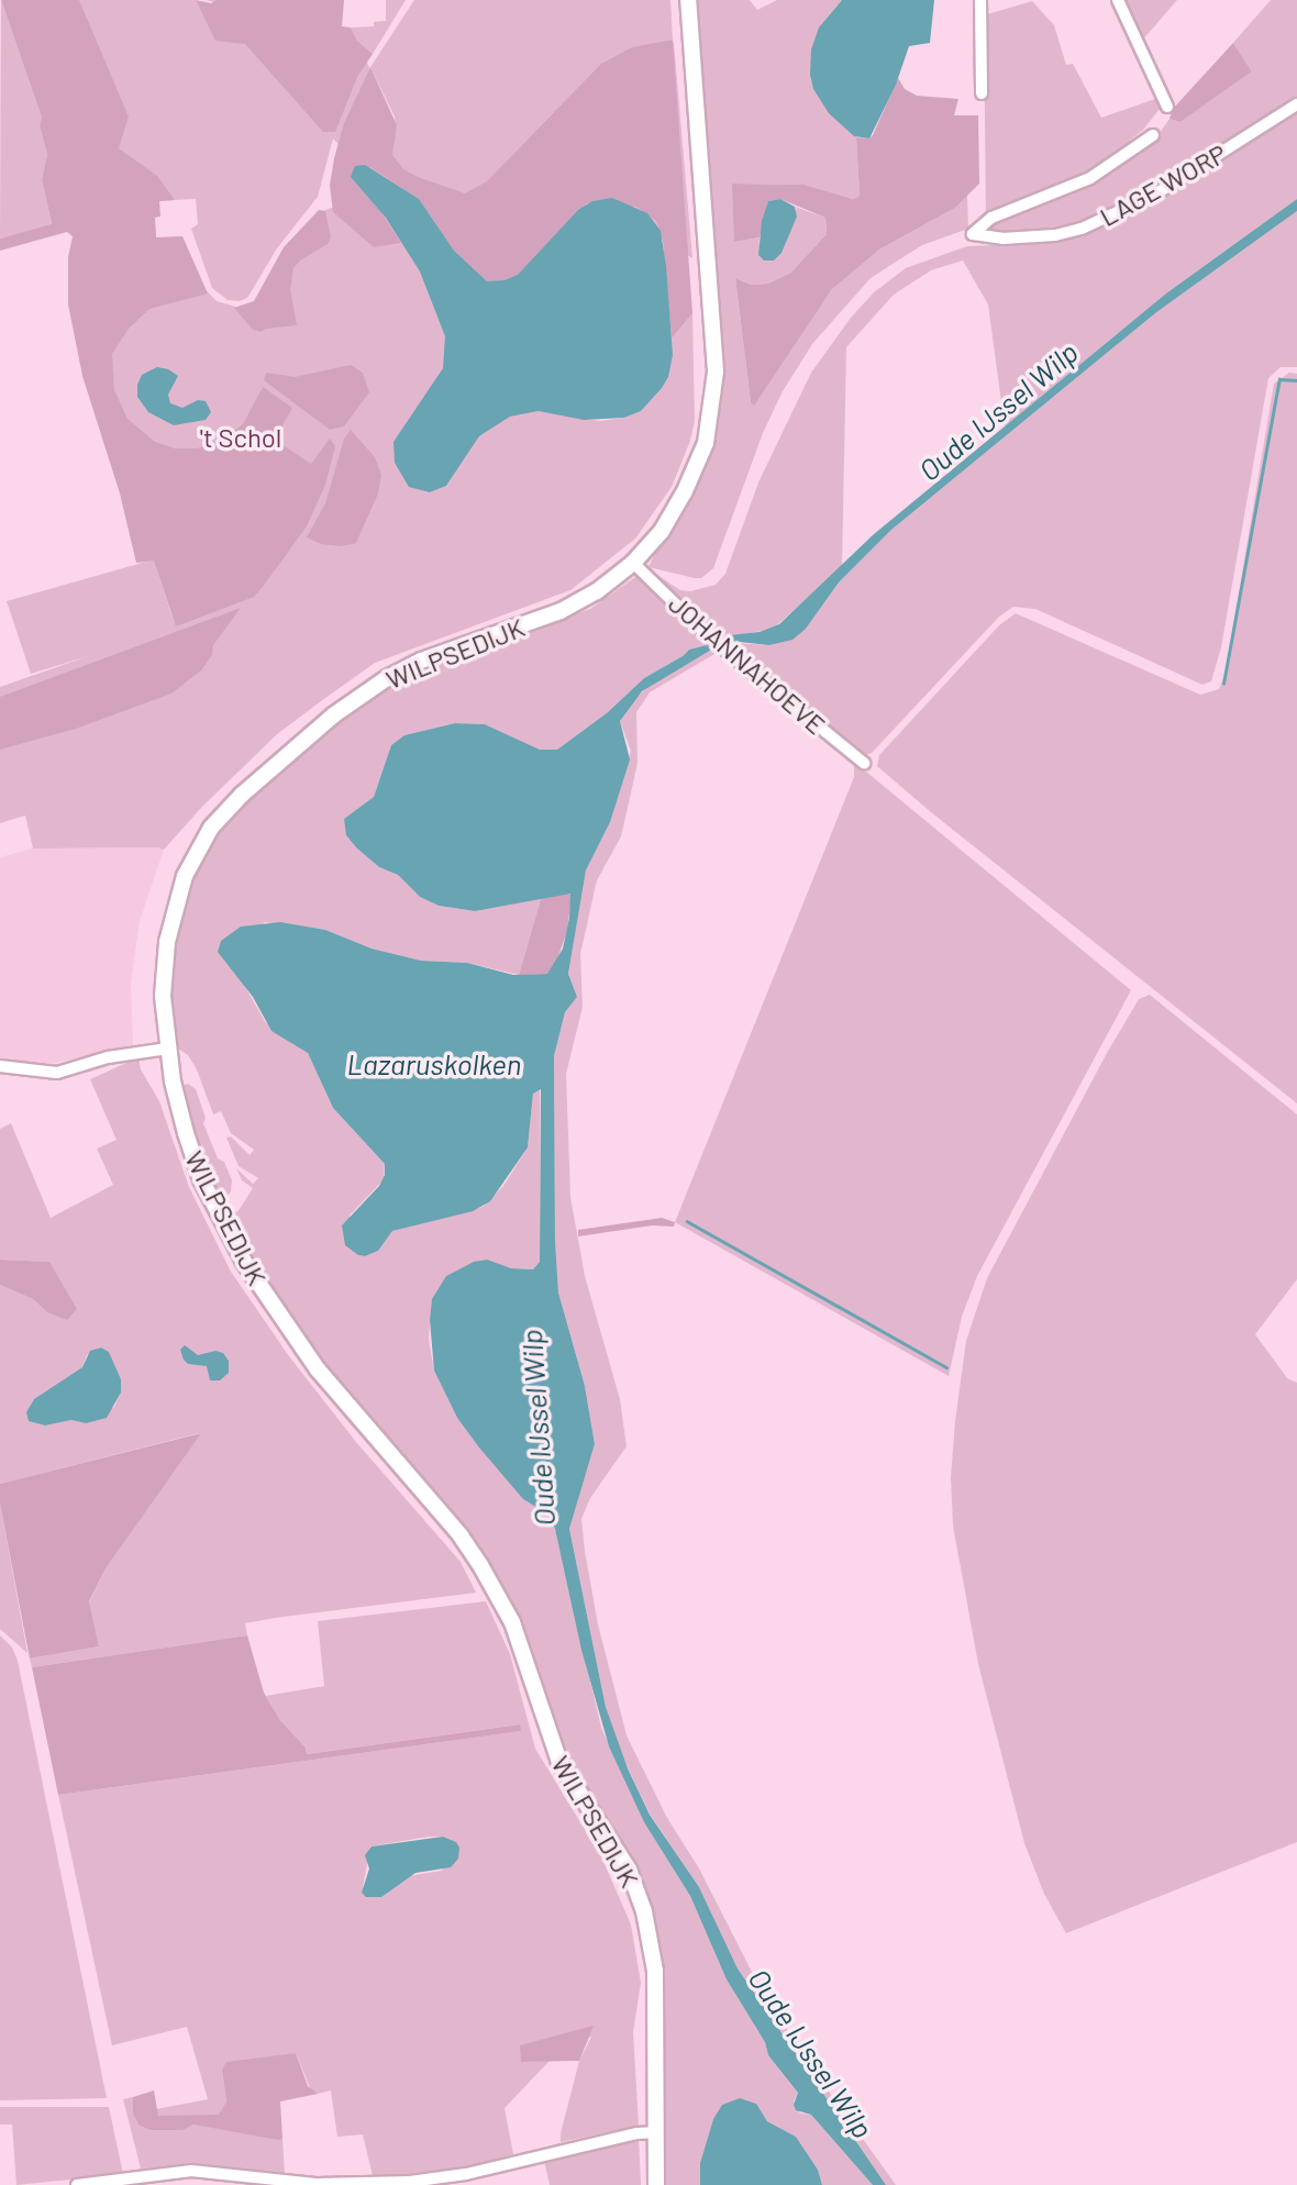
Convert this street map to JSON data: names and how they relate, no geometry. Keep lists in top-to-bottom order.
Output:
{
  "streets": {
    "main road": ["WILPSEDIJK"],
    "street": ["LAGE WORP", "JOHANNAHOEVE"]
  },
  "crossings": [
    ["WILPSEDIJK", "JOHANNAHOEVE"]
  ],
  "water": ["Oude IJssel Wilp", "Lazaruskolken"],
  "parks": ["'t Schol"]
}
